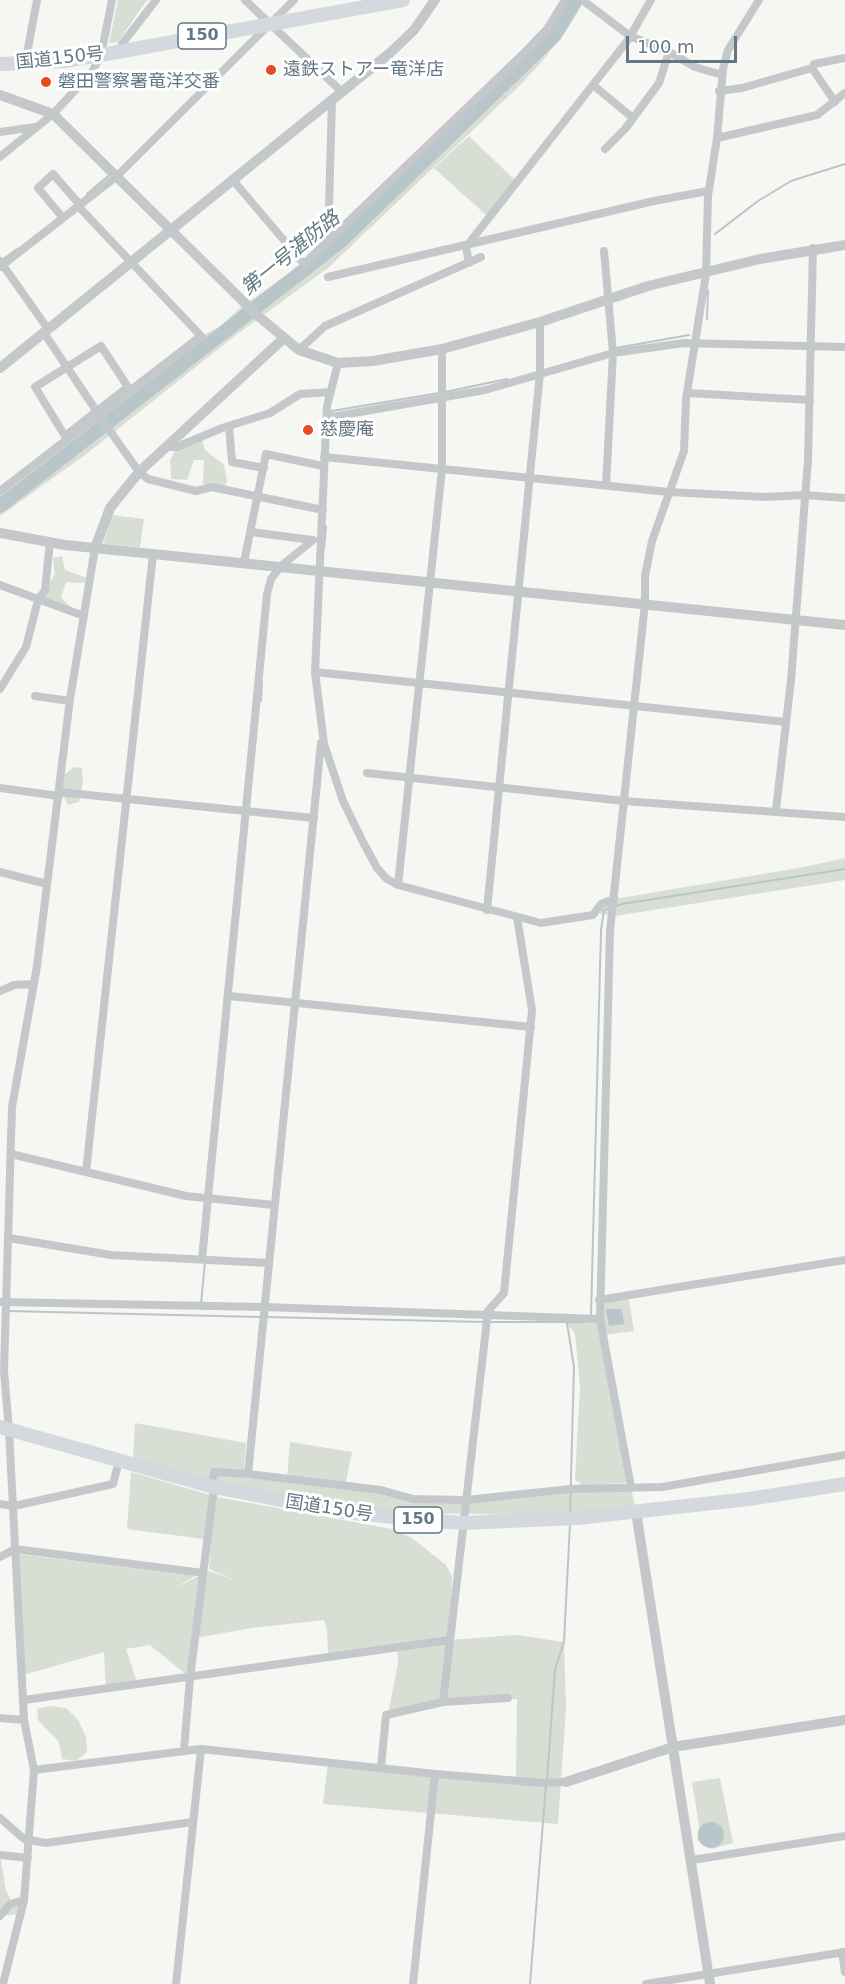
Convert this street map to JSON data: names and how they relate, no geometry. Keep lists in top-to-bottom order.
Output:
{
  "streets": {
    "highway": ["150", "国道150号"]
  },
  "water": ["第一号湛防路"],
  "places": ["遠鉄ストアー竜洋店", "磐田警察署竜洋交番", "慈慶庵"],
  "scale_bar": "100 m"
}
